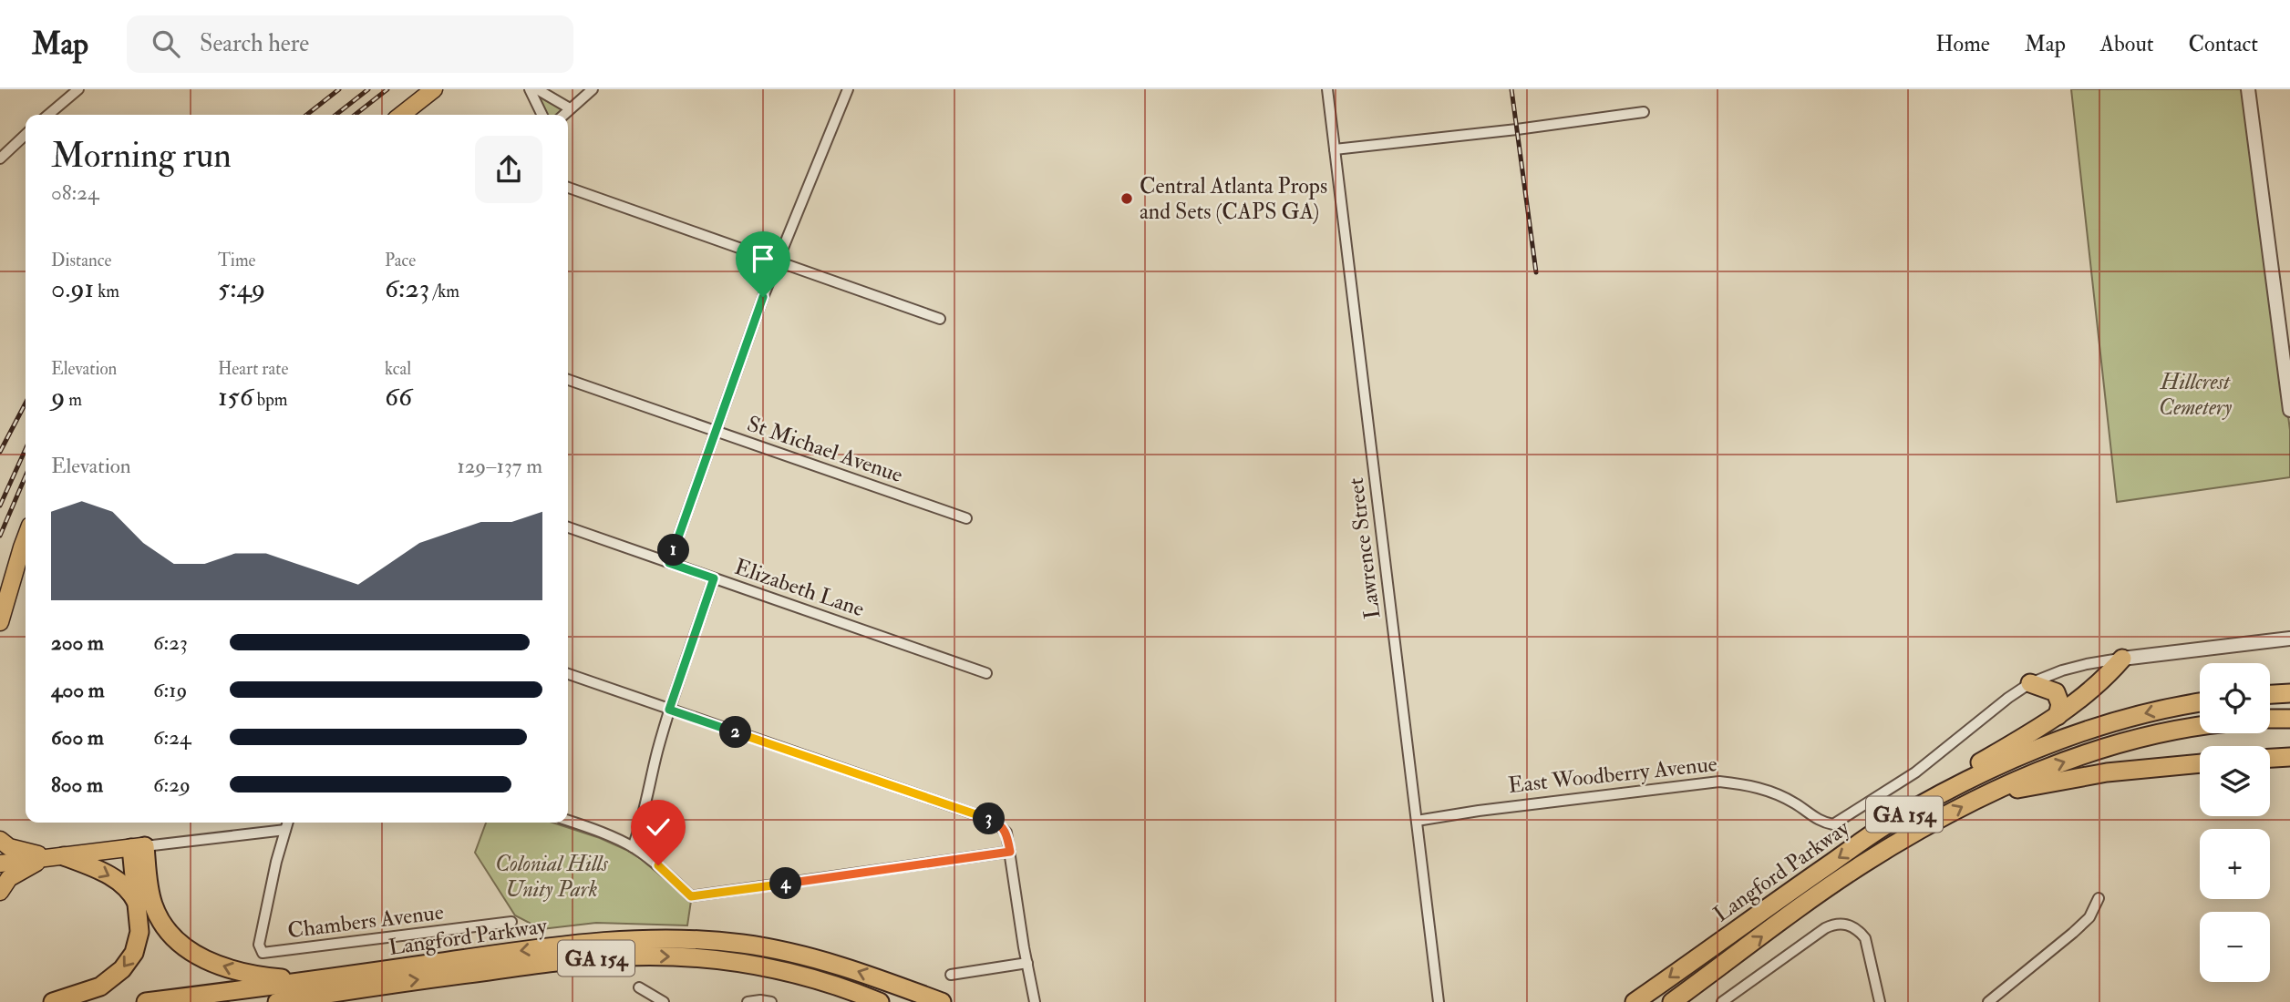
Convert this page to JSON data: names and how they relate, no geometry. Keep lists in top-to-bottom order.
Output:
{
  "streets": {
    "highway": ["GA 154", "Langford Parkway"],
    "street": [
      "St Michael Avenue",
      "Lawrence Street",
      "Elizabeth Lane",
      "East Woodberry Avenue",
      "Chambers Avenue"
    ]
  },
  "crossings": [
    ["Lawrence Street", "East Woodberry Avenue"],
    ["GA 154", "Langford Parkway"]
  ],
  "parks": ["Hillcrest Cemetery", "Colonial Hills Unity Park"],
  "places": ["Central Atlanta Props and Sets (CAPS GA)"],
  "page": {
    "header": "Map",
    "search": "Search here",
    "nav": [
      "Home",
      "Map",
      "About",
      "Contact"
    ],
    "heading": ["Morning run", "08:24"],
    "stats": [
      ["Distance", "0.91 km"],
      ["Time", "5:49"],
      ["Pace", "6:23 /km"],
      ["Elevation", "9 m"],
      ["Heart rate", "156 bpm"],
      ["kcal", "66"]
    ],
    "chart": ["Elevation", "129–137 m"],
    "pins": [
      "1",
      "2",
      "3",
      "4"
    ],
    "list": [
      {
        "name": "200 m",
        "note": "6:23"
      },
      {
        "name": "400 m",
        "note": "6:19"
      },
      {
        "name": "600 m",
        "note": "6:24"
      },
      {
        "name": "800 m",
        "note": "6:29"
      }
    ],
    "map_buttons": ["+", "−"]
  }
}
